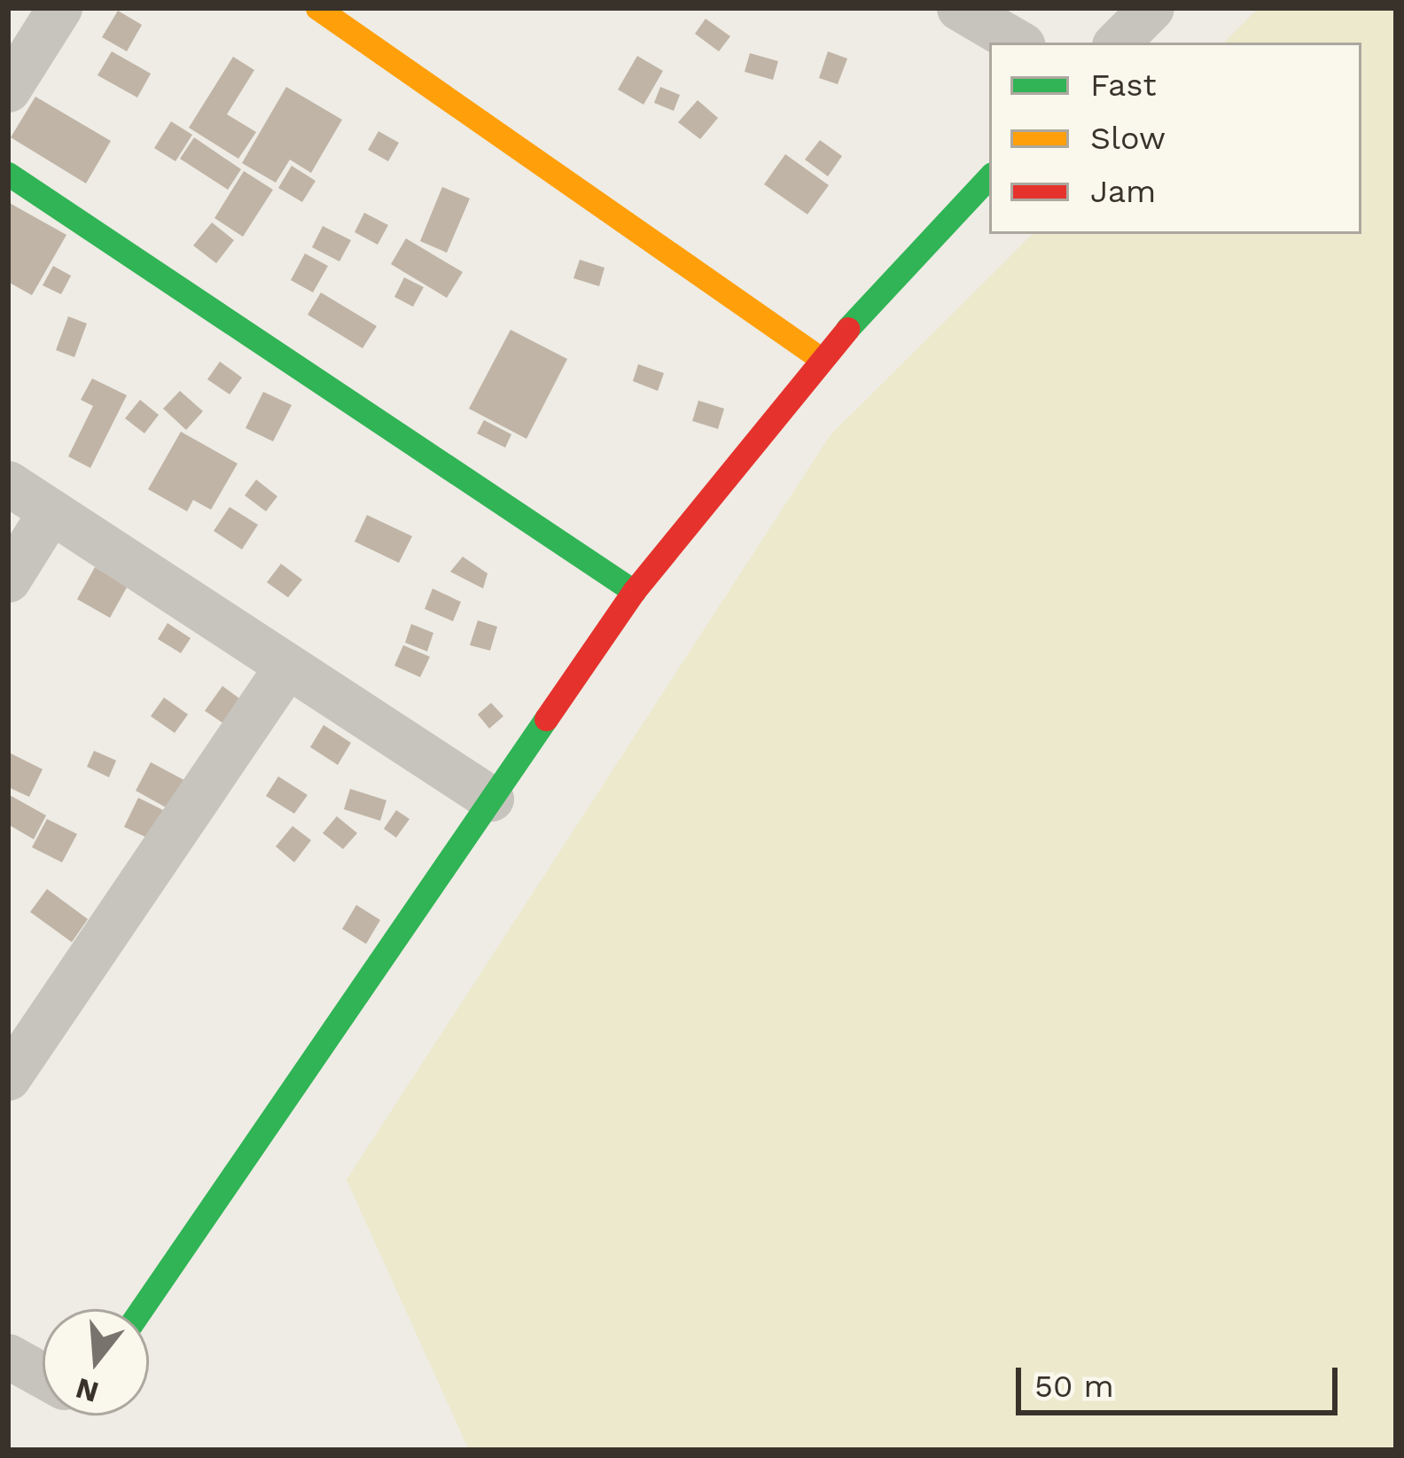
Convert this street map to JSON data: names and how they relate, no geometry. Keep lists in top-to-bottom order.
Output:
{
  "legend": ["Fast", "Slow", "Jam"],
  "scale_bar": "50 m",
  "north": "bottom"
}
